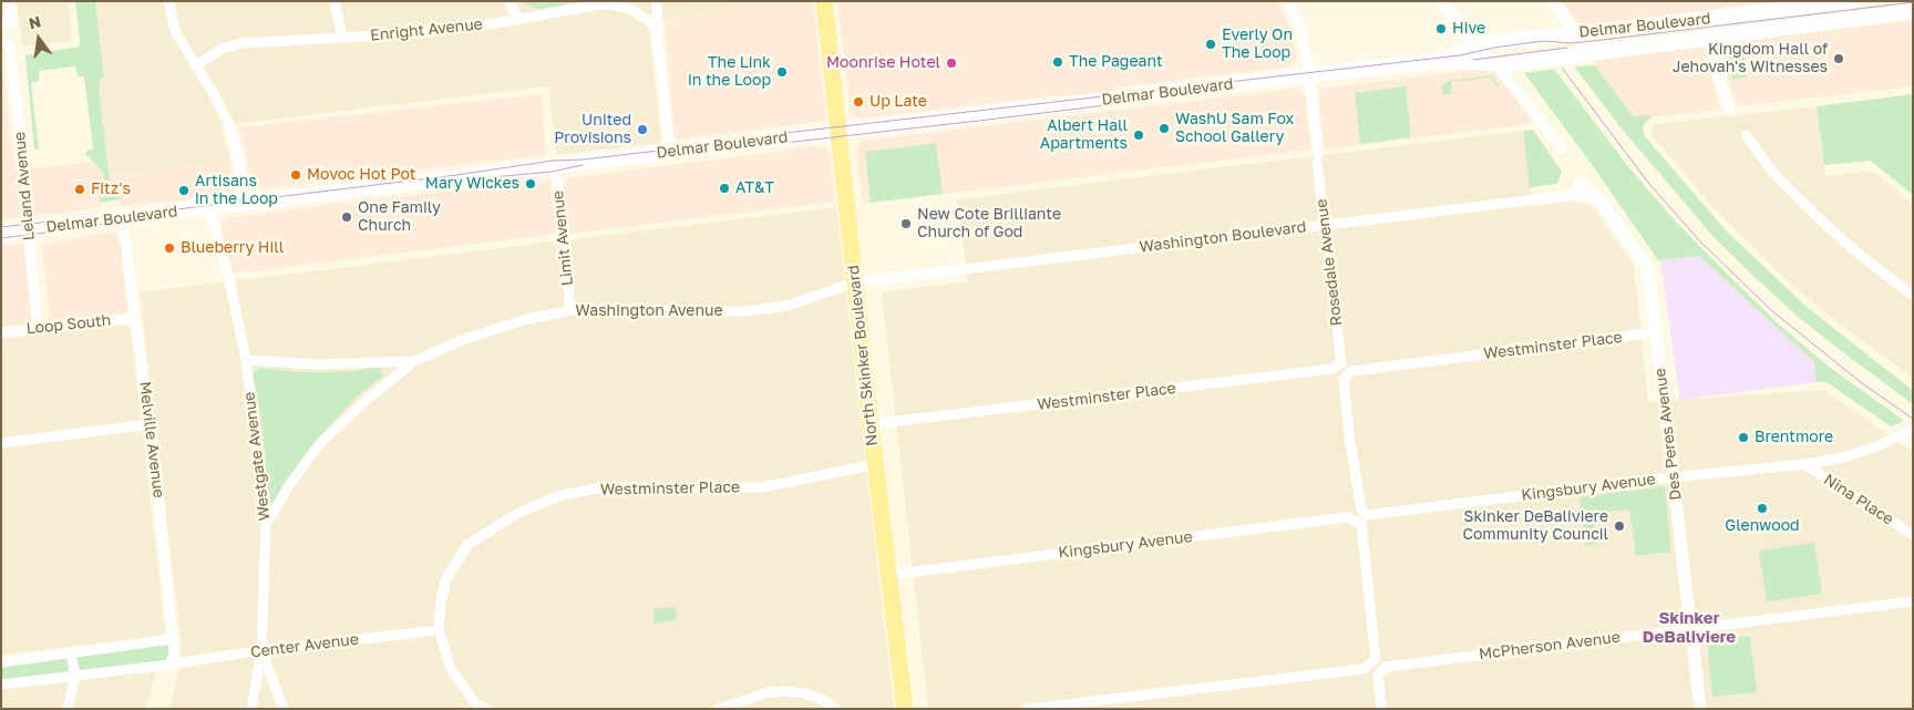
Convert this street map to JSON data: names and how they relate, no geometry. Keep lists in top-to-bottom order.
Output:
{
  "streets": {
    "main road": ["Delmar Boulevard", "North Skinker Boulevard"],
    "street": [
      "Enright Avenue",
      "Leland Avenue",
      "Washington Boulevard",
      "Limit Avenue",
      "Rosedale Avenue",
      "Washington Avenue",
      "Loop South",
      "Westminster Place",
      "Des Peres Avenue",
      "Melville Avenue",
      "Westgate Avenue",
      "Kingsbury Avenue",
      "Nina Place",
      "Center Avenue",
      "McPherson Avenue"
    ]
  },
  "crossings": [
    ["Delmar Boulevard", "Leland Avenue"],
    ["Delmar Boulevard", "Limit Avenue"],
    ["Delmar Boulevard", "Rosedale Avenue"],
    ["Delmar Boulevard", "North Skinker Boulevard"],
    ["Delmar Boulevard", "Melville Avenue"],
    ["Delmar Boulevard", "Westgate Avenue"],
    ["Leland Avenue", "Loop South"],
    ["Washington Boulevard", "Rosedale Avenue"],
    ["Washington Boulevard", "Washington Avenue"],
    ["Washington Boulevard", "North Skinker Boulevard"],
    ["Washington Boulevard", "Des Peres Avenue"],
    ["Limit Avenue", "Washington Avenue"],
    ["Rosedale Avenue", "Westminster Place"],
    ["Washington Avenue", "North Skinker Boulevard"],
    ["Washington Avenue", "Westgate Avenue"],
    ["Loop South", "Melville Avenue"],
    ["Westminster Place", "North Skinker Boulevard"],
    ["Westminster Place", "Des Peres Avenue"],
    ["Westminster Place", "Kingsbury Avenue"],
    ["Westminster Place", "Center Avenue"],
    ["North Skinker Boulevard", "Kingsbury Avenue"],
    ["Des Peres Avenue", "Kingsbury Avenue"],
    ["Des Peres Avenue", "McPherson Avenue"],
    ["Melville Avenue", "Center Avenue"],
    ["Westgate Avenue", "Center Avenue"],
    ["Kingsbury Avenue", "Nina Place"]
  ],
  "districts": ["Skinker DeBaliviere"],
  "places": [
    "Hive",
    "Everly On The Loop",
    "Kingdom Hall of Jehovah's Witnesses",
    "The Pageant",
    "Moonrise Hotel",
    "The Link in the Loop",
    "Up Late",
    "WashU Sam Fox School Gallery",
    "United Provisions",
    "Albert Hall Apartments",
    "Movoc Hot Pot",
    "Mary Wickes",
    "AT&T",
    "Fitz's",
    "Artisans in the Loop",
    "One Family Church",
    "New Cote Brilliante Church of God",
    "Blueberry Hill",
    "Brentmore",
    "Glenwood",
    "Skinker DeBaliviere Community Council"
  ],
  "north": "top"
}
